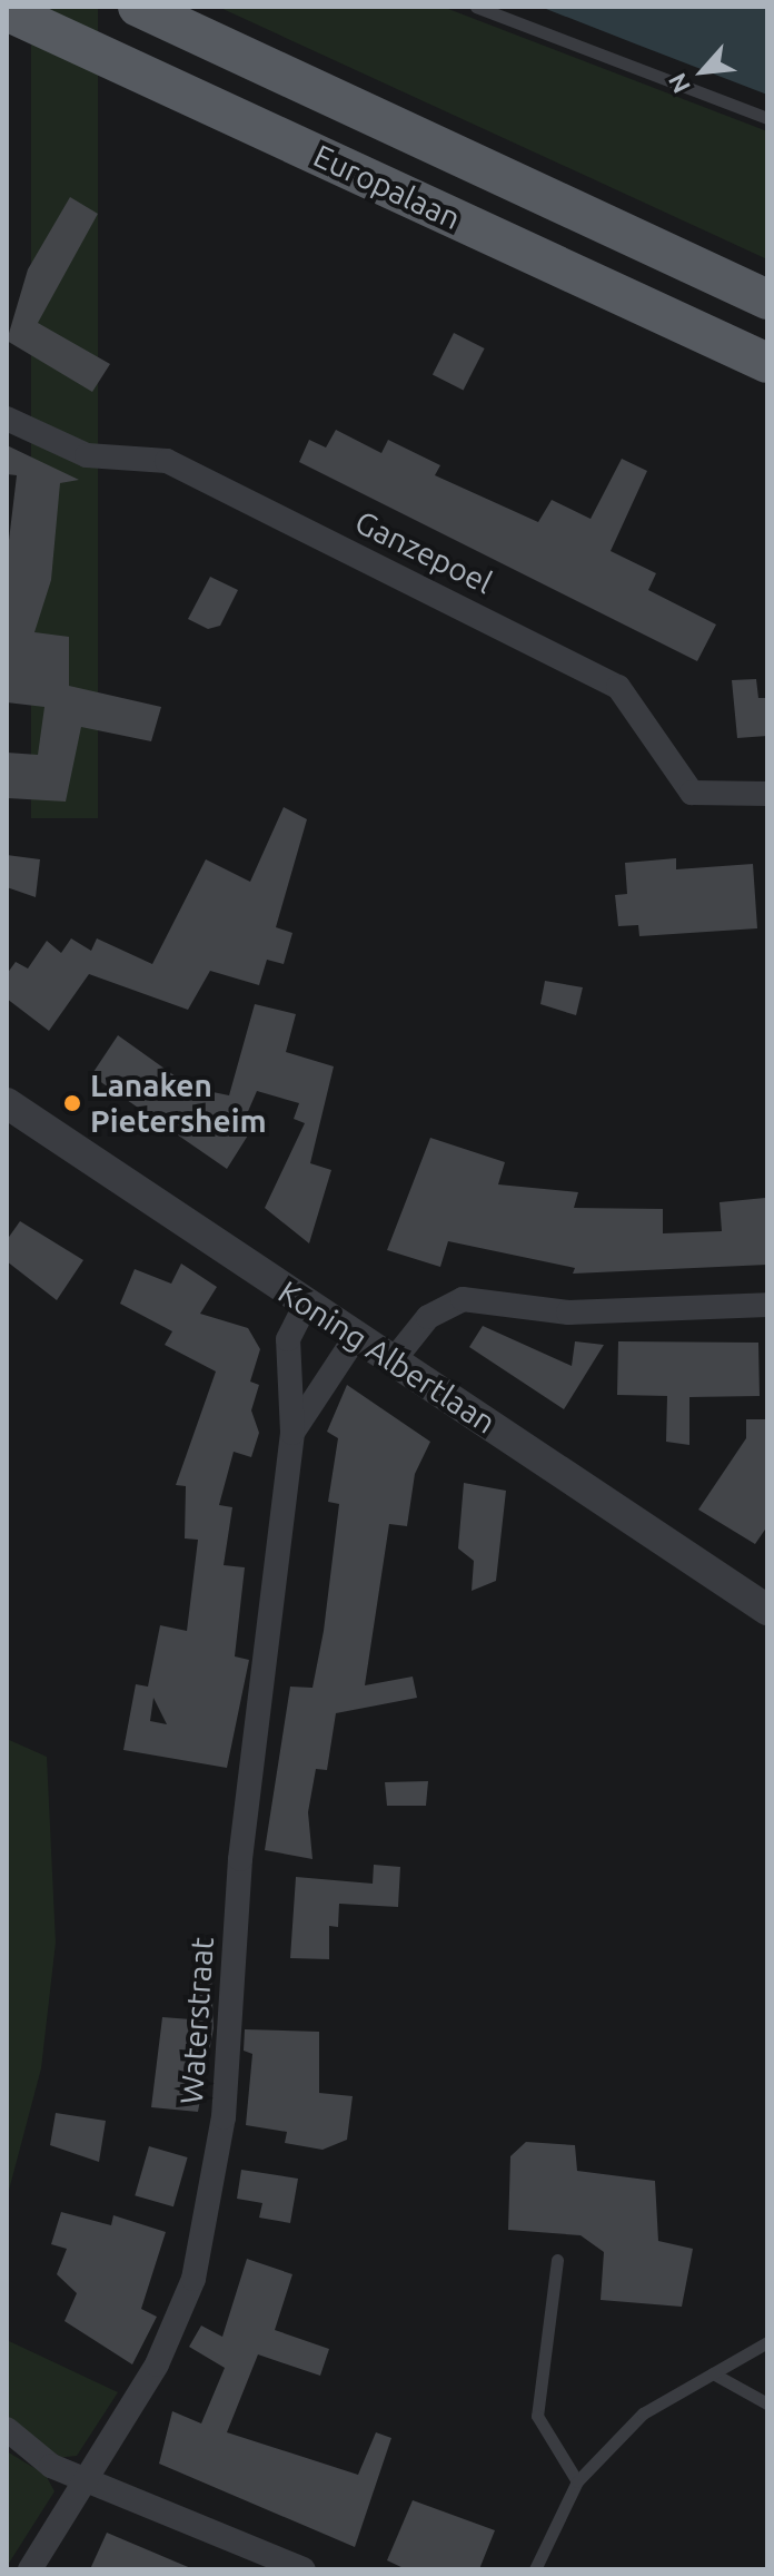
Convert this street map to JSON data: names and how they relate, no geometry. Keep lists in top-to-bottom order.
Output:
{
  "streets": {
    "main road": ["Europalaan"],
    "street": ["Ganzepoel", "Koning Albertlaan", "Waterstraat"]
  },
  "crossings": [
    ["Koning Albertlaan", "Waterstraat"]
  ],
  "places": ["Lanaken Pietersheim"],
  "north": "bottom left"
}
